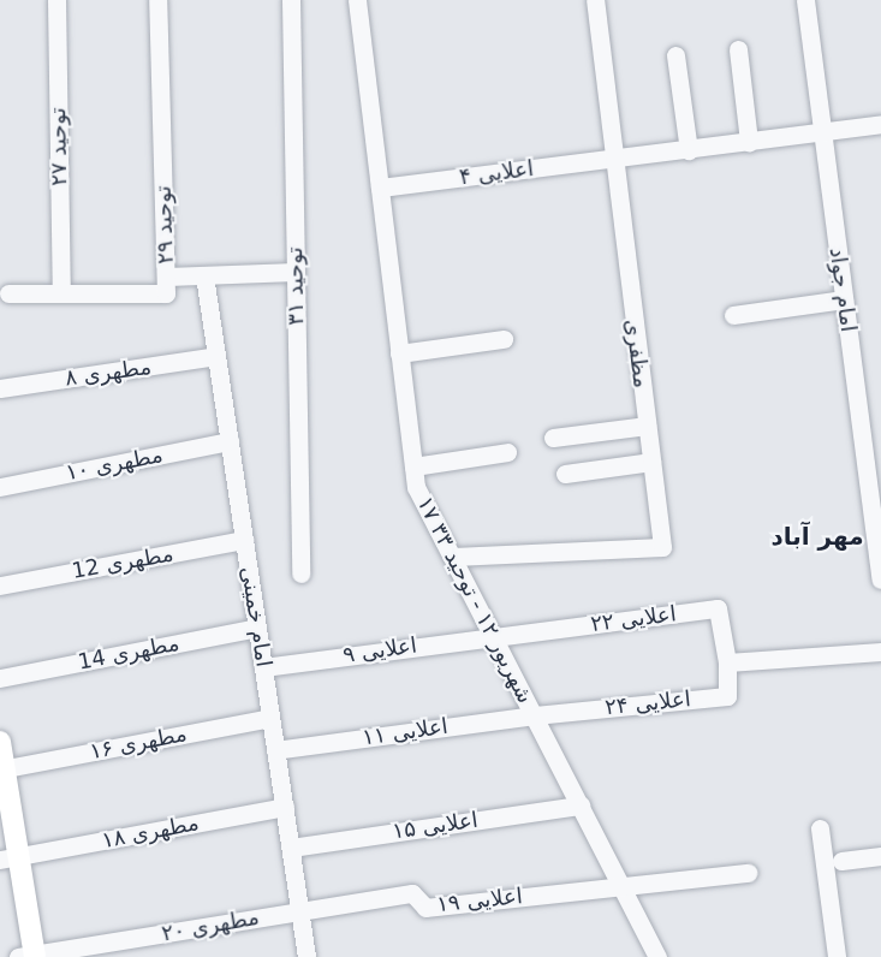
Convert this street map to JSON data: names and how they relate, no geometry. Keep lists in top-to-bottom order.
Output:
{
  "streets": {
    "street": [
      "توحید ۲۷",
      "اعلایی ۴",
      "توحید ۲۹",
      "توحید ۳۱",
      "امام جواد",
      "مظفری",
      "مطهری ۸",
      "مطهری ۱۰",
      "مطهری 12",
      "۱۷ شهریور ۱۲ - توحید ۳۳",
      "امام خمینی",
      "اعلایی ۲۲",
      "اعلایی ۹",
      "مطهری 14",
      "اعلایی ۲۴",
      "اعلایی ۱۱",
      "مطهری ۱۶",
      "اعلایی ۱۵",
      "مطهری ۱۸",
      "اعلایی ۱۹",
      "مطهری ۲۰"
    ]
  },
  "crossings": [
    ["توحید ۲۷", "توحید ۲۹"],
    ["اعلایی ۴", "امام جواد"],
    ["اعلایی ۴", "مظفری"],
    ["اعلایی ۴", "۱۷ شهریور ۱۲ - توحید ۳۳"],
    ["مظفری", "۱۷ شهریور ۱۲ - توحید ۳۳"],
    ["مطهری ۸", "امام خمینی"],
    ["مطهری ۱۰", "امام خمینی"],
    ["مطهری 12", "امام خمینی"],
    ["۱۷ شهریور ۱۲ - توحید ۳۳", "اعلایی ۲۲"],
    ["۱۷ شهریور ۱۲ - توحید ۳۳", "اعلایی ۹"],
    ["۱۷ شهریور ۱۲ - توحید ۳۳", "اعلایی ۲۴"],
    ["۱۷ شهریور ۱۲ - توحید ۳۳", "اعلایی ۱۱"],
    ["۱۷ شهریور ۱۲ - توحید ۳۳", "اعلایی ۱۵"],
    ["۱۷ شهریور ۱۲ - توحید ۳۳", "اعلایی ۱۹"],
    ["امام خمینی", "اعلایی ۹"],
    ["امام خمینی", "مطهری 14"],
    ["امام خمینی", "اعلایی ۱۱"],
    ["امام خمینی", "مطهری ۱۶"],
    ["امام خمینی", "اعلایی ۱۵"],
    ["امام خمینی", "مطهری ۱۸"],
    ["امام خمینی", "اعلایی ۱۹"],
    ["امام خمینی", "مطهری ۲۰"],
    ["اعلایی ۲۲", "اعلایی ۹"],
    ["اعلایی ۲۲", "اعلایی ۲۴"],
    ["اعلایی ۲۴", "اعلایی ۱۱"],
    ["اعلایی ۱۹", "مطهری ۲۰"]
  ],
  "districts": ["مهر آباد"]
}
